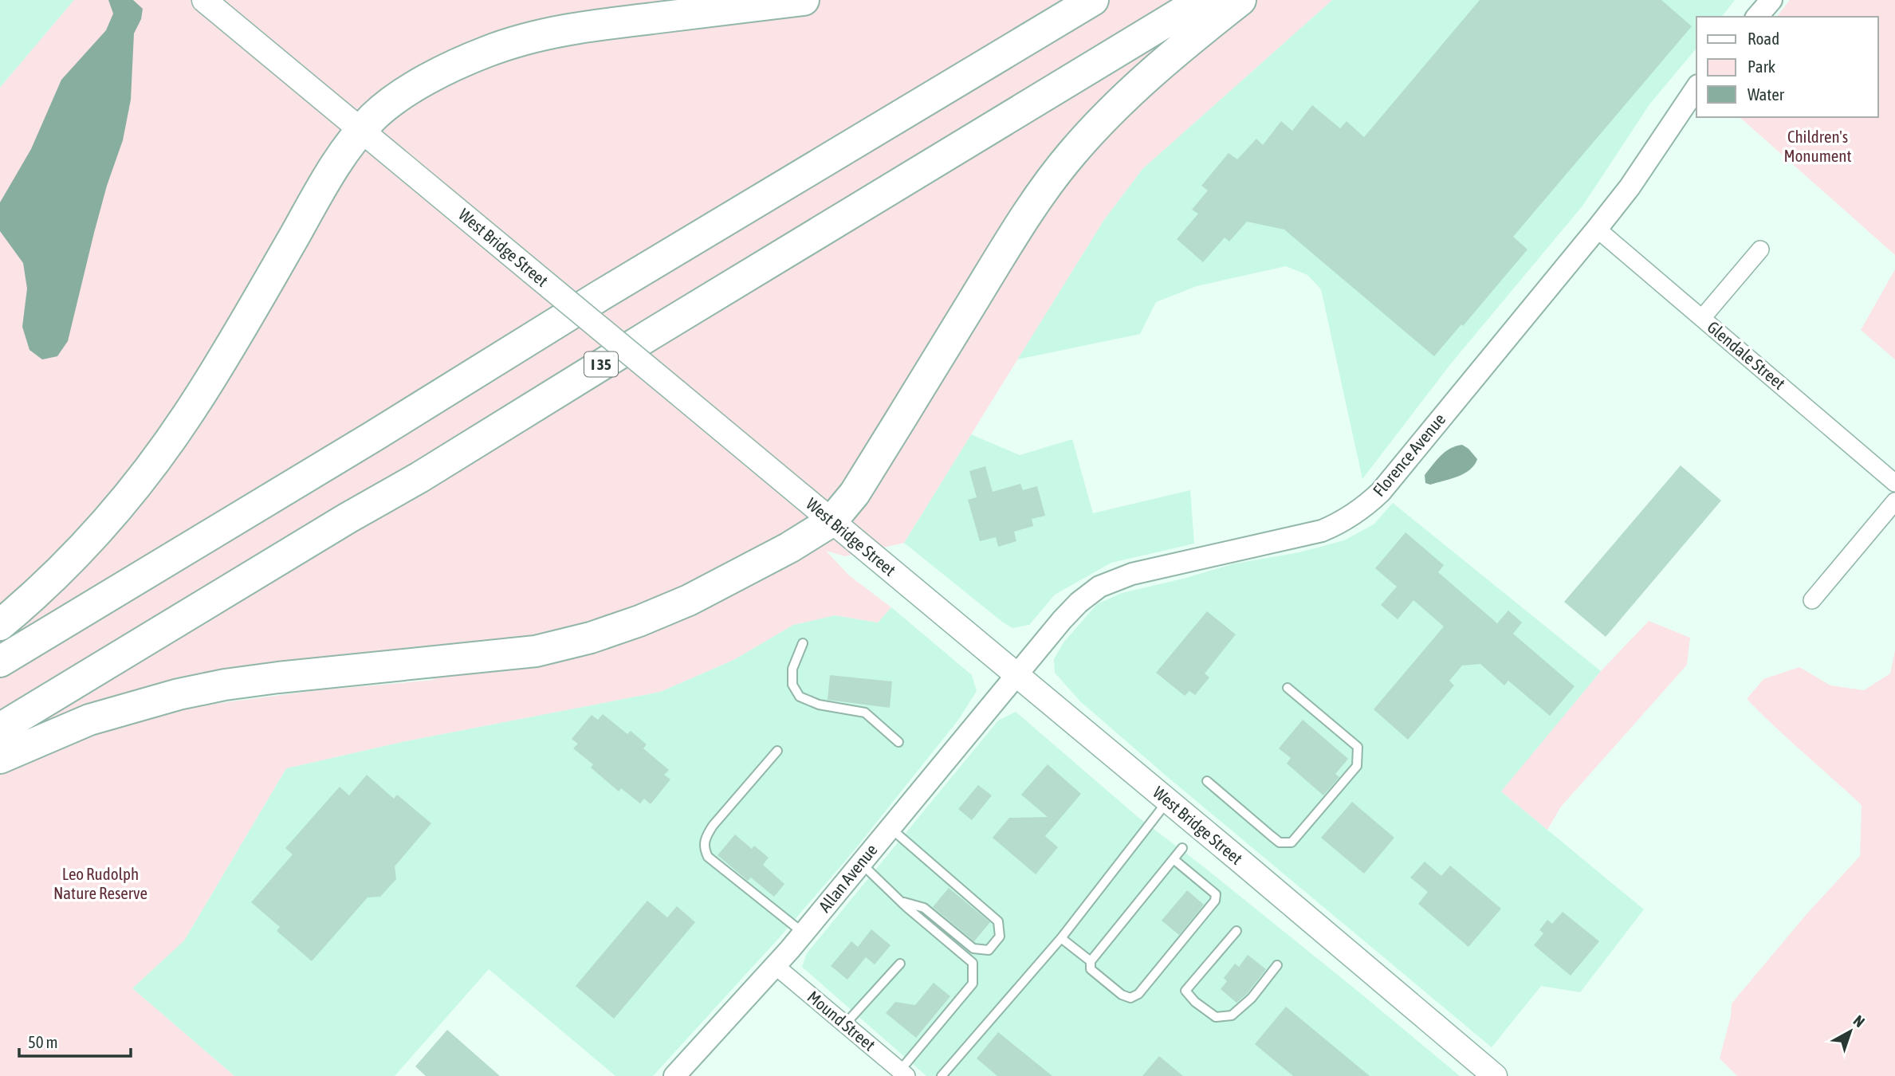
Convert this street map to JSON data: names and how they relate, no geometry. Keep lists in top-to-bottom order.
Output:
{
  "streets": {
    "highway": ["I 35"],
    "main road": ["West Bridge Street"],
    "street": [
      "Glendale Street",
      "Florence Avenue",
      "Allan Avenue",
      "Mound Street"
    ]
  },
  "crossings": [
    ["West Bridge Street", "Florence Avenue"],
    ["West Bridge Street", "Allan Avenue"],
    ["Glendale Street", "Florence Avenue"],
    ["Florence Avenue", "Allan Avenue"],
    ["Allan Avenue", "Mound Street"]
  ],
  "parks": ["Children's Monument", "Leo Rudolph Nature Reserve"],
  "legend": ["Road", "Park", "Water"],
  "scale_bar": "50 m",
  "north": "top right"
}
